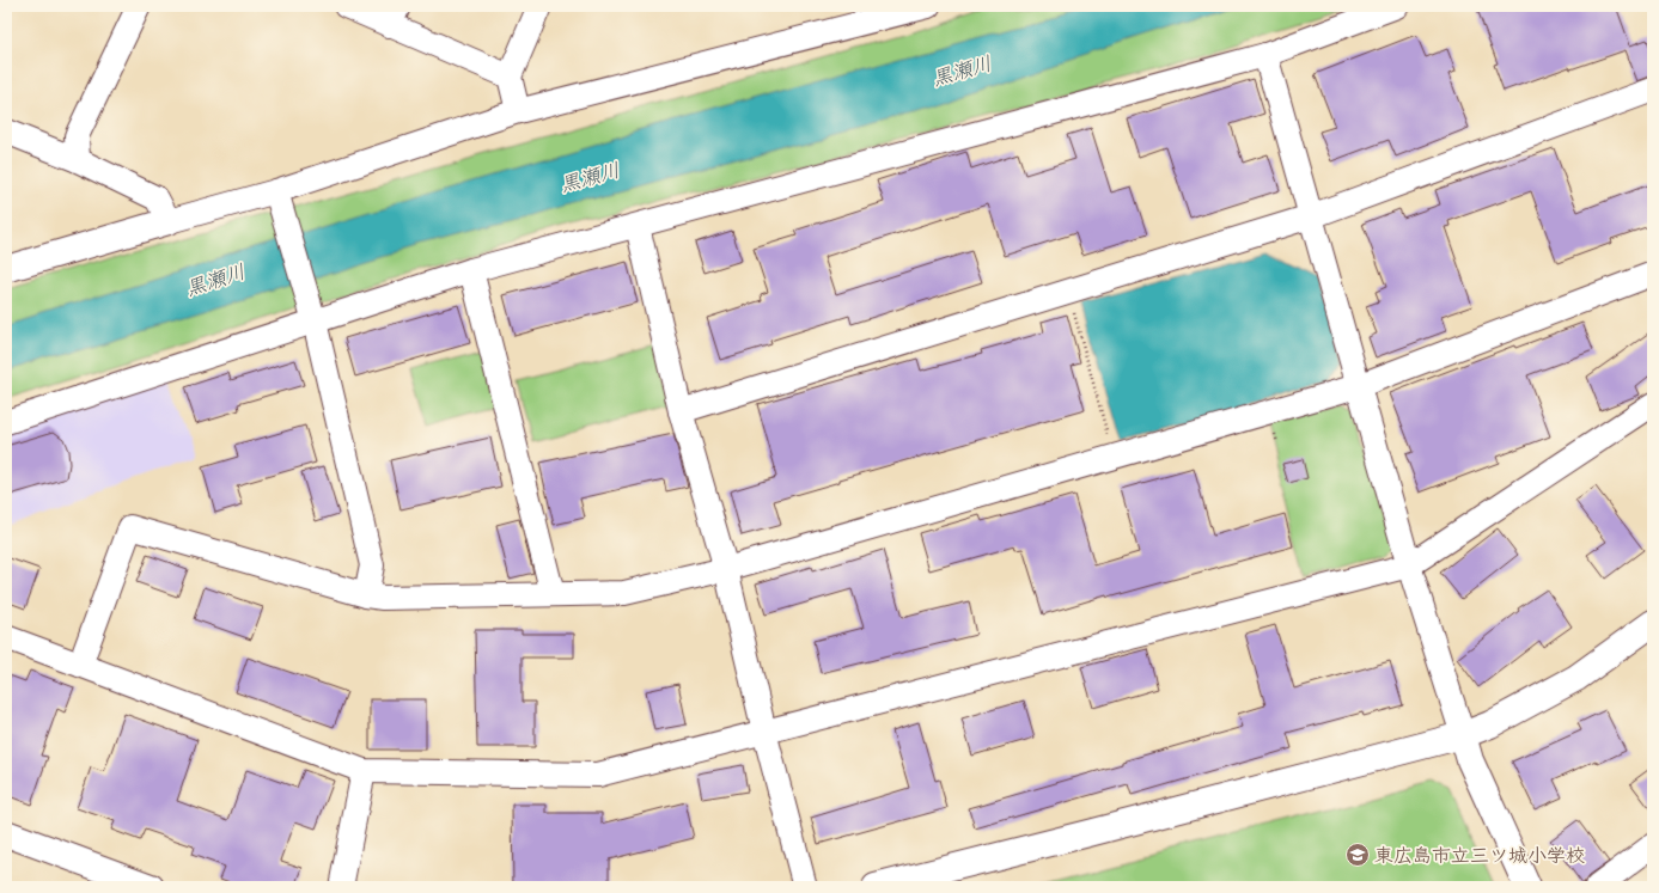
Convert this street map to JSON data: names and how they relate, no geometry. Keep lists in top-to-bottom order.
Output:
{
  "water": ["黒瀬川"],
  "places": {
    "school or university": ["東広島市立三ツ城小学校"]
  }
}
